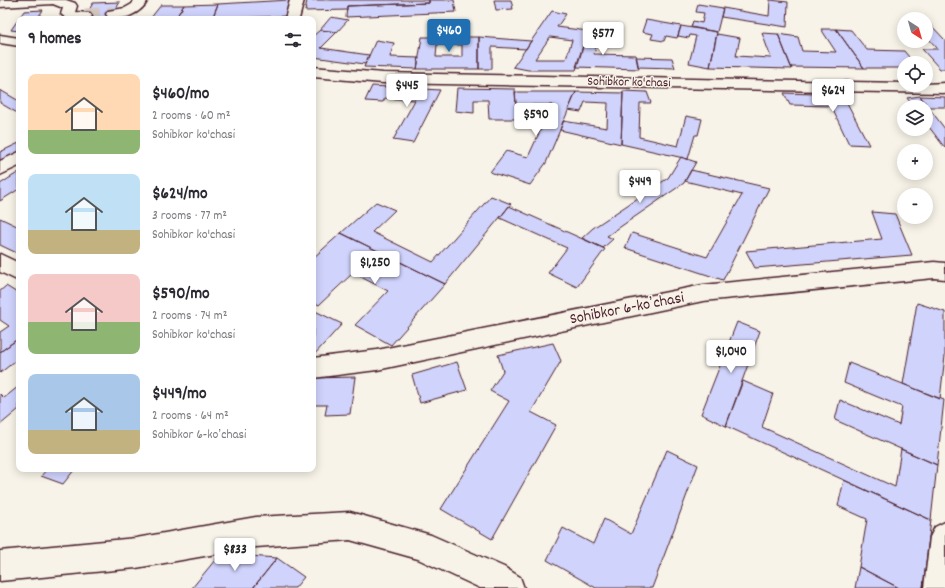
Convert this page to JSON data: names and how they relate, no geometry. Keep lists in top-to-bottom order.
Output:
{
  "streets": {
    "street": ["Sohibkor ko'chasi", "Sohibkor 6-koʼchasi"]
  },
  "north": "bottom right",
  "page": {
    "map_buttons": ["+", "−"],
    "heading": "9 homes",
    "price": [
      "$460",
      "$577",
      "$445",
      "$624",
      "$590",
      "$449",
      "$1,250",
      "$1,040",
      "$833"
    ],
    "list": [
      {
        "name": "$460/mo",
        "note": "2 rooms · 60 m² · Sohibkor ko'chasi"
      },
      {
        "name": "$624/mo",
        "note": "3 rooms · 77 m² · Sohibkor ko'chasi"
      },
      {
        "name": "$590/mo",
        "note": "2 rooms · 74 m² · Sohibkor ko'chasi"
      },
      {
        "name": "$449/mo",
        "note": "2 rooms · 64 m² · Sohibkor 6-koʼchasi"
      }
    ]
  }
}
